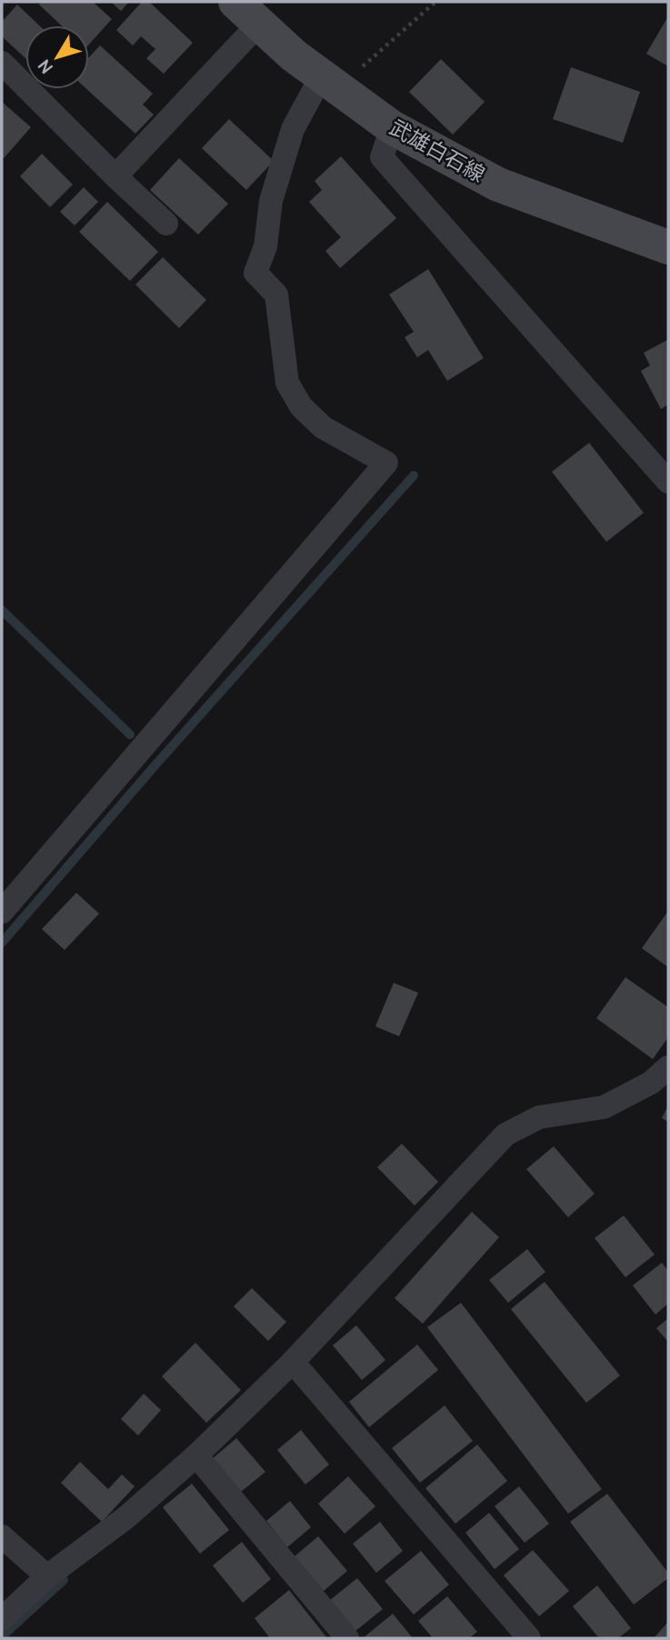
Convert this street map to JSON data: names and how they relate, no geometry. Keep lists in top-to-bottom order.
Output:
{
  "streets": {
    "main road": ["武雄白石線"]
  },
  "north": "bottom left"
}
